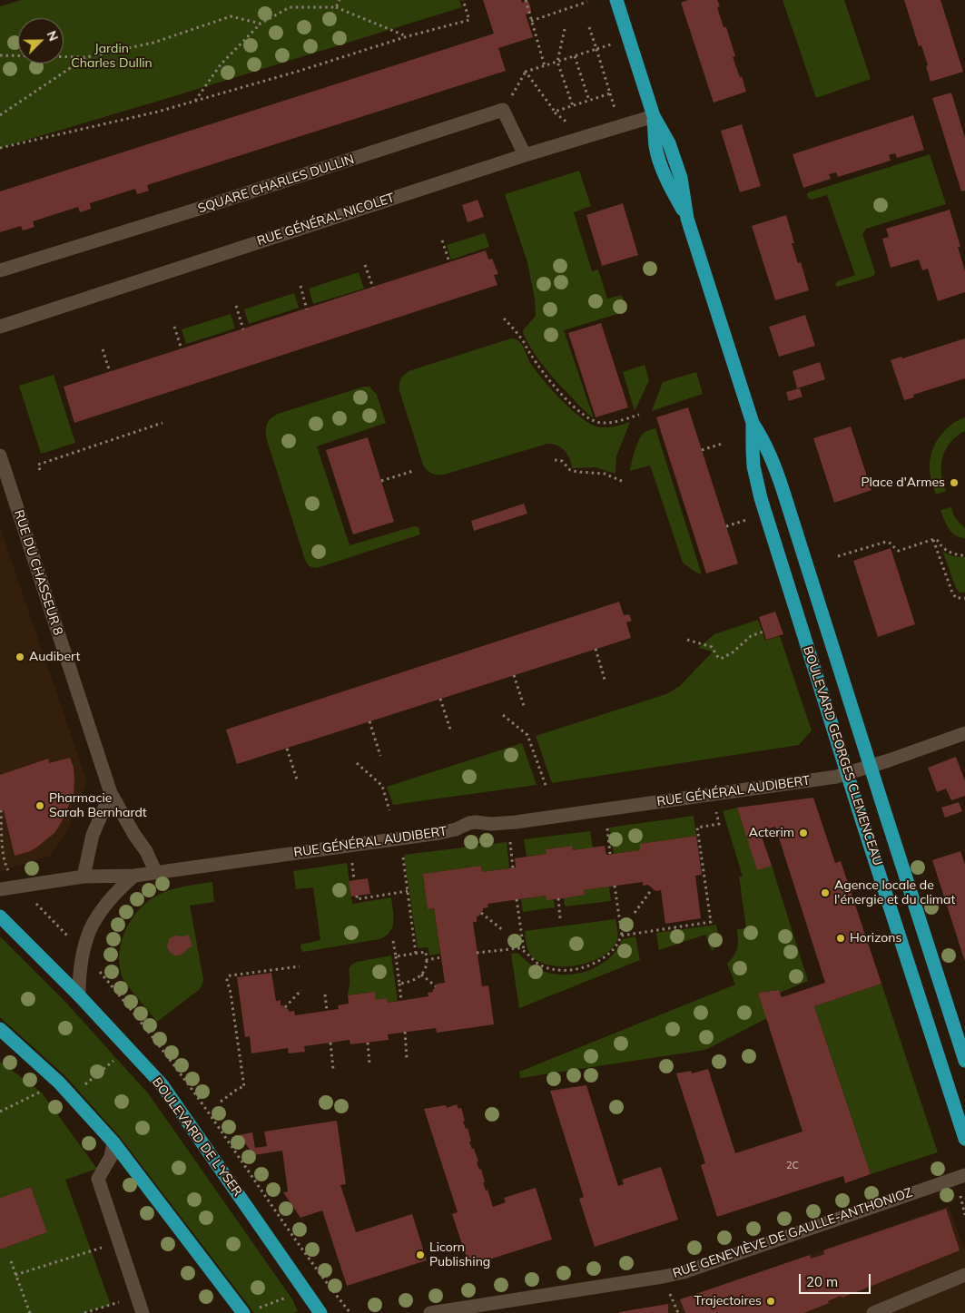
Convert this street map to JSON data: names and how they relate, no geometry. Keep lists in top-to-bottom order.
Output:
{
  "streets": {
    "main road": ["BOULEVARD GEORGES CLEMENCEAU", "BOULEVARD DE L'YSER"],
    "street": [
      "SQUARE CHARLES DULLIN",
      "RUE GÉNÉRAL NICOLET",
      "RUE DU CHASSEUR 8",
      "RUE GÉNÉRAL AUDIBERT",
      "RUE GENEVIÈVE DE GAULLE-ANTHONIOZ"
    ]
  },
  "crossings": [
    ["RUE GÉNÉRAL NICOLET", "BOULEVARD GEORGES CLEMENCEAU"],
    ["RUE DU CHASSEUR 8", "RUE GÉNÉRAL AUDIBERT"],
    ["BOULEVARD GEORGES CLEMENCEAU", "RUE GÉNÉRAL AUDIBERT"]
  ],
  "parks": ["Jardin Charles Dullin"],
  "places": [
    "Place d'Armes",
    "Audibert",
    "Pharmacie Sarah Bernhardt",
    "Acterim",
    "Agence locale de l'énergie et du climat",
    "Horizons",
    "Licorn Publishing",
    "Trajectoires"
  ],
  "house_numbers": ["2C"],
  "scale_bar": "20 m",
  "north": "top right"
}
